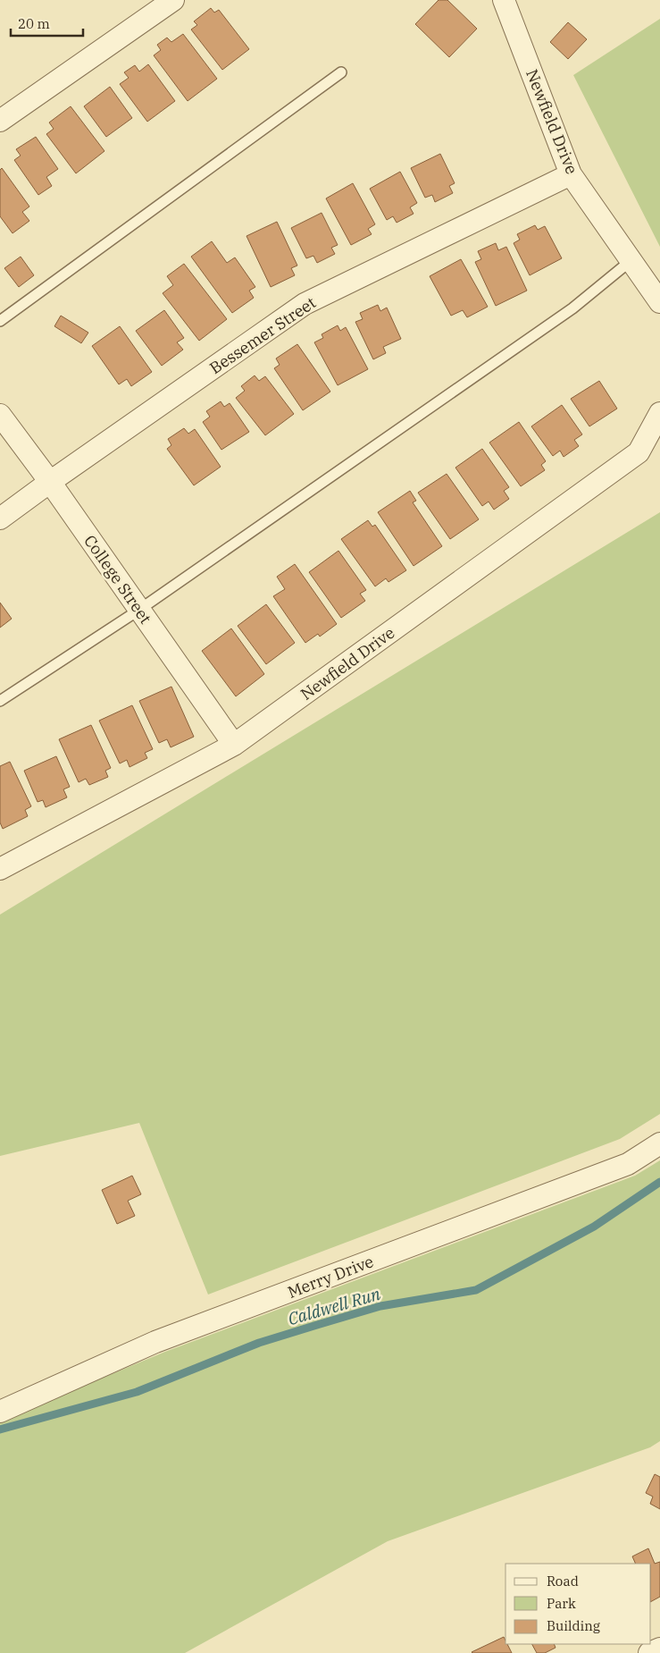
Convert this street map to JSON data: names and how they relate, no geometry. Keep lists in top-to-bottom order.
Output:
{
  "streets": {
    "street": [
      "Newfield Drive",
      "Bessemer Street",
      "College Street",
      "Merry Drive"
    ]
  },
  "crossings": [
    ["Newfield Drive", "Bessemer Street"],
    ["Newfield Drive", "College Street"],
    ["Bessemer Street", "College Street"]
  ],
  "water": ["Caldwell Run"],
  "legend": ["Road", "Park", "Building"],
  "scale_bar": "20 m"
}
